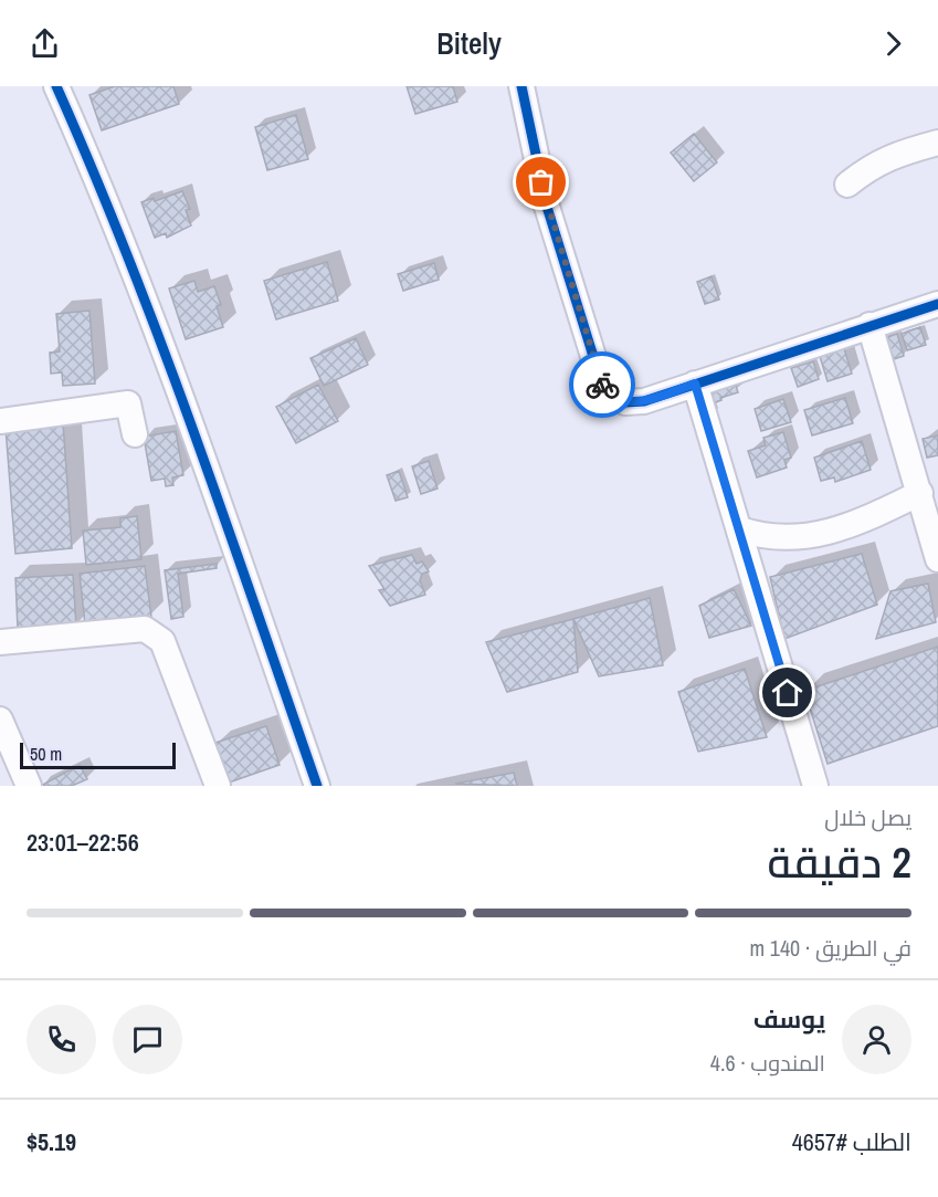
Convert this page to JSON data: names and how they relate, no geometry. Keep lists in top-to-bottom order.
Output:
{
  "scale_bar": "50 m",
  "page": {
    "header": "Bitely",
    "scale": "50 m",
    "heading": ["2 دقيقة", "يصل خلال", "22:56–23:01"],
    "panel": [
      "يوسف",
      "المندوب · 4.6",
      "الطلب #4657",
      "$5.19"
    ],
    "bar": "في الطريق · 140 m"
  }
}
